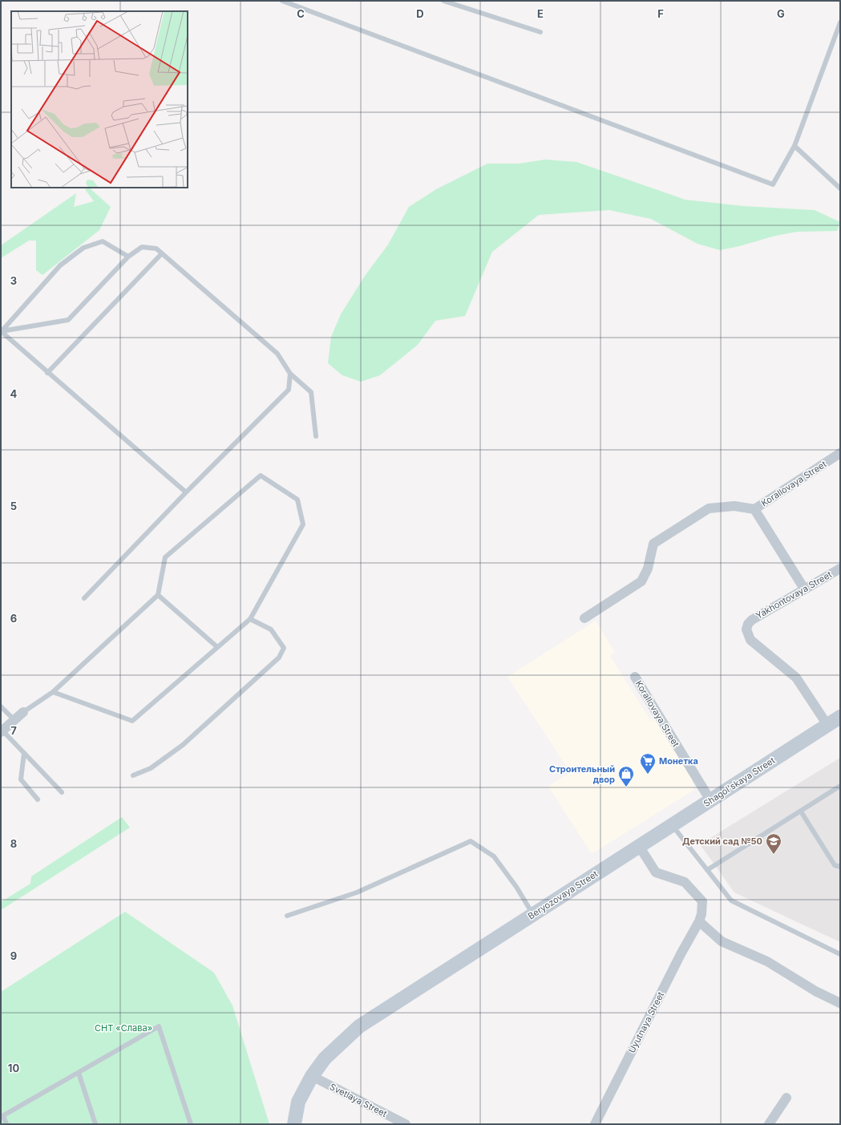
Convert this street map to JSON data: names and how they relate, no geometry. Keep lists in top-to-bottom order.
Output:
{
  "streets": {
    "main road": ["Shagol'skaya Street", "Beryozovaya Street"],
    "street": [
      "Korallovaya Street",
      "Yakhontovaya Street",
      "Uyutnaya Street",
      "Svetlaya Street"
    ]
  },
  "crossings": [
    ["Korallovaya Street", "Shagol'skaya Street"],
    ["Yakhontovaya Street", "Shagol'skaya Street"],
    ["Shagol'skaya Street", "Beryozovaya Street"],
    ["Beryozovaya Street", "Svetlaya Street"]
  ],
  "parks": ["СНТ «Слава»"],
  "places": {
    "supermarket": ["Монетка"],
    "shop": ["Строительный двор"],
    "school or university": ["Детский сад №50"]
  },
  "grid": {
    "columns": [
      "C",
      "D",
      "E",
      "F",
      "G"
    ],
    "rows": [
      "3",
      "4",
      "5",
      "6",
      "7",
      "8",
      "9",
      "10"
    ]
  }
}
